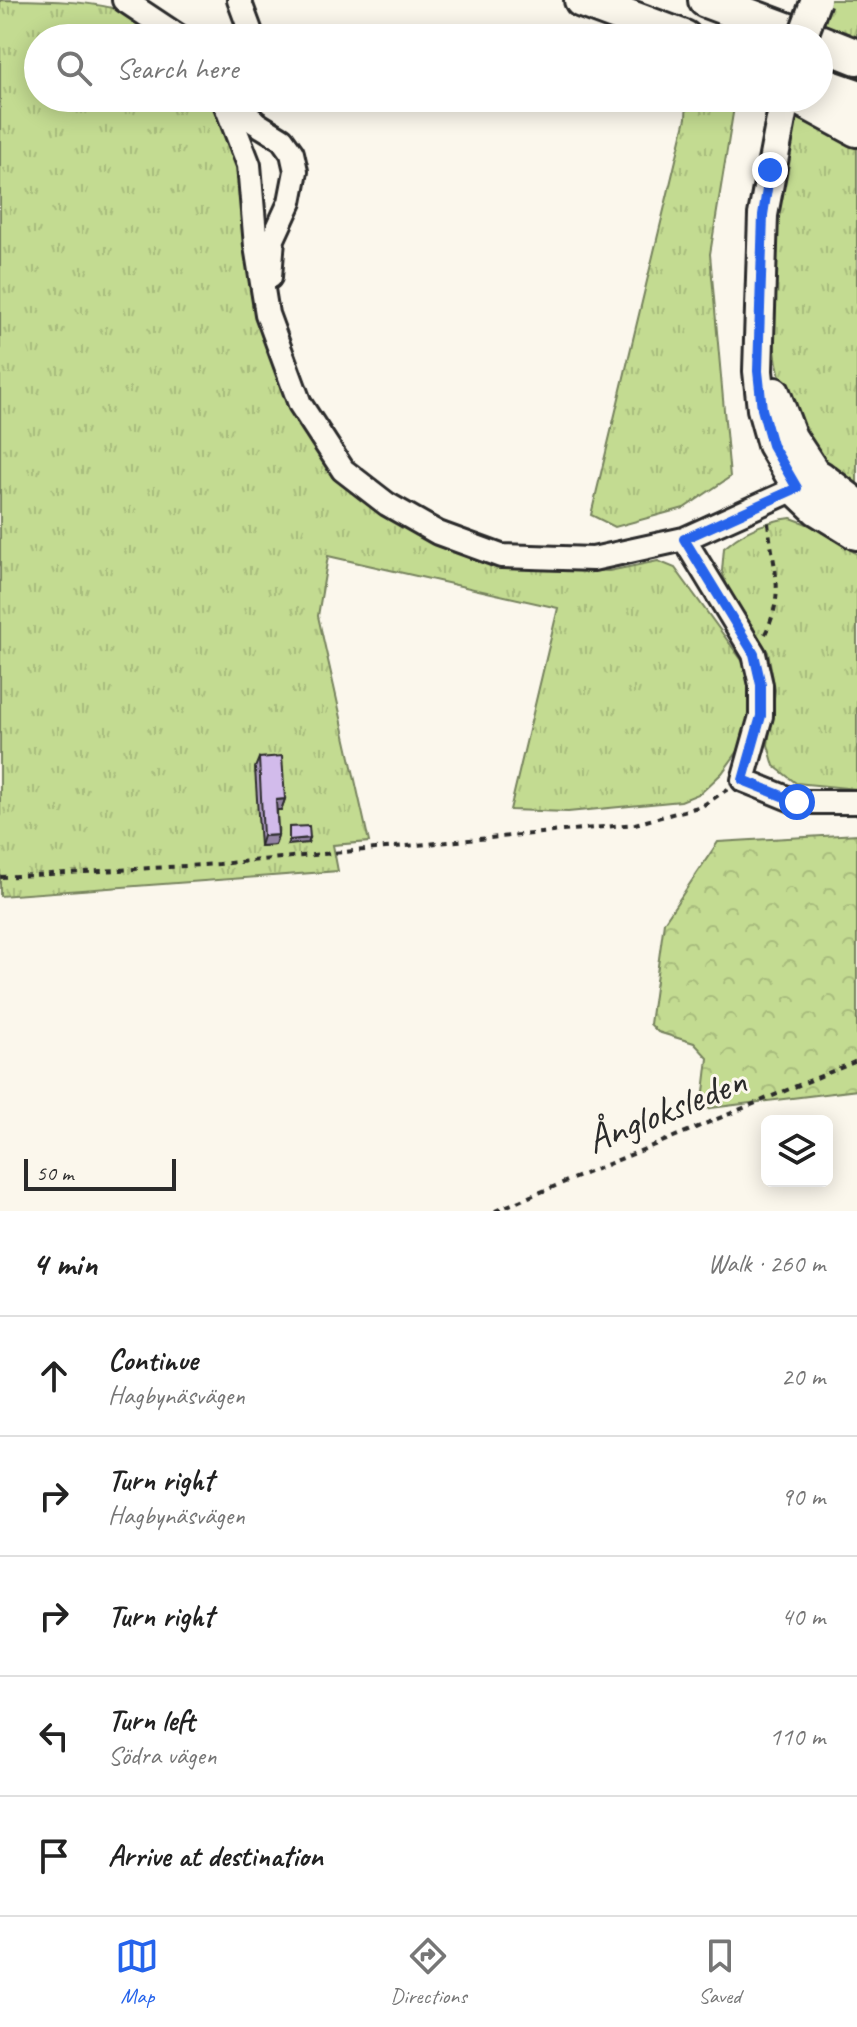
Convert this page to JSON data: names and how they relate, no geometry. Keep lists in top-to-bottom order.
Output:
{
  "streets": {
    "path": ["Ångloksleden"]
  },
  "scale_bar": "50 m",
  "page": {
    "search": "Search here",
    "scale": "50 m",
    "heading": ["4 min", "Walk · 260 m"],
    "list": [
      ["Continue", "Hagbynäsvägen", "20 m"],
      ["Turn right", "Hagbynäsvägen", "90 m"],
      ["Turn right", "40 m"],
      ["Turn left", "Södra vägen", "110 m"],
      "Arrive at destination"
    ],
    "nav": ["Map", "Directions", "Saved"]
  }
}
